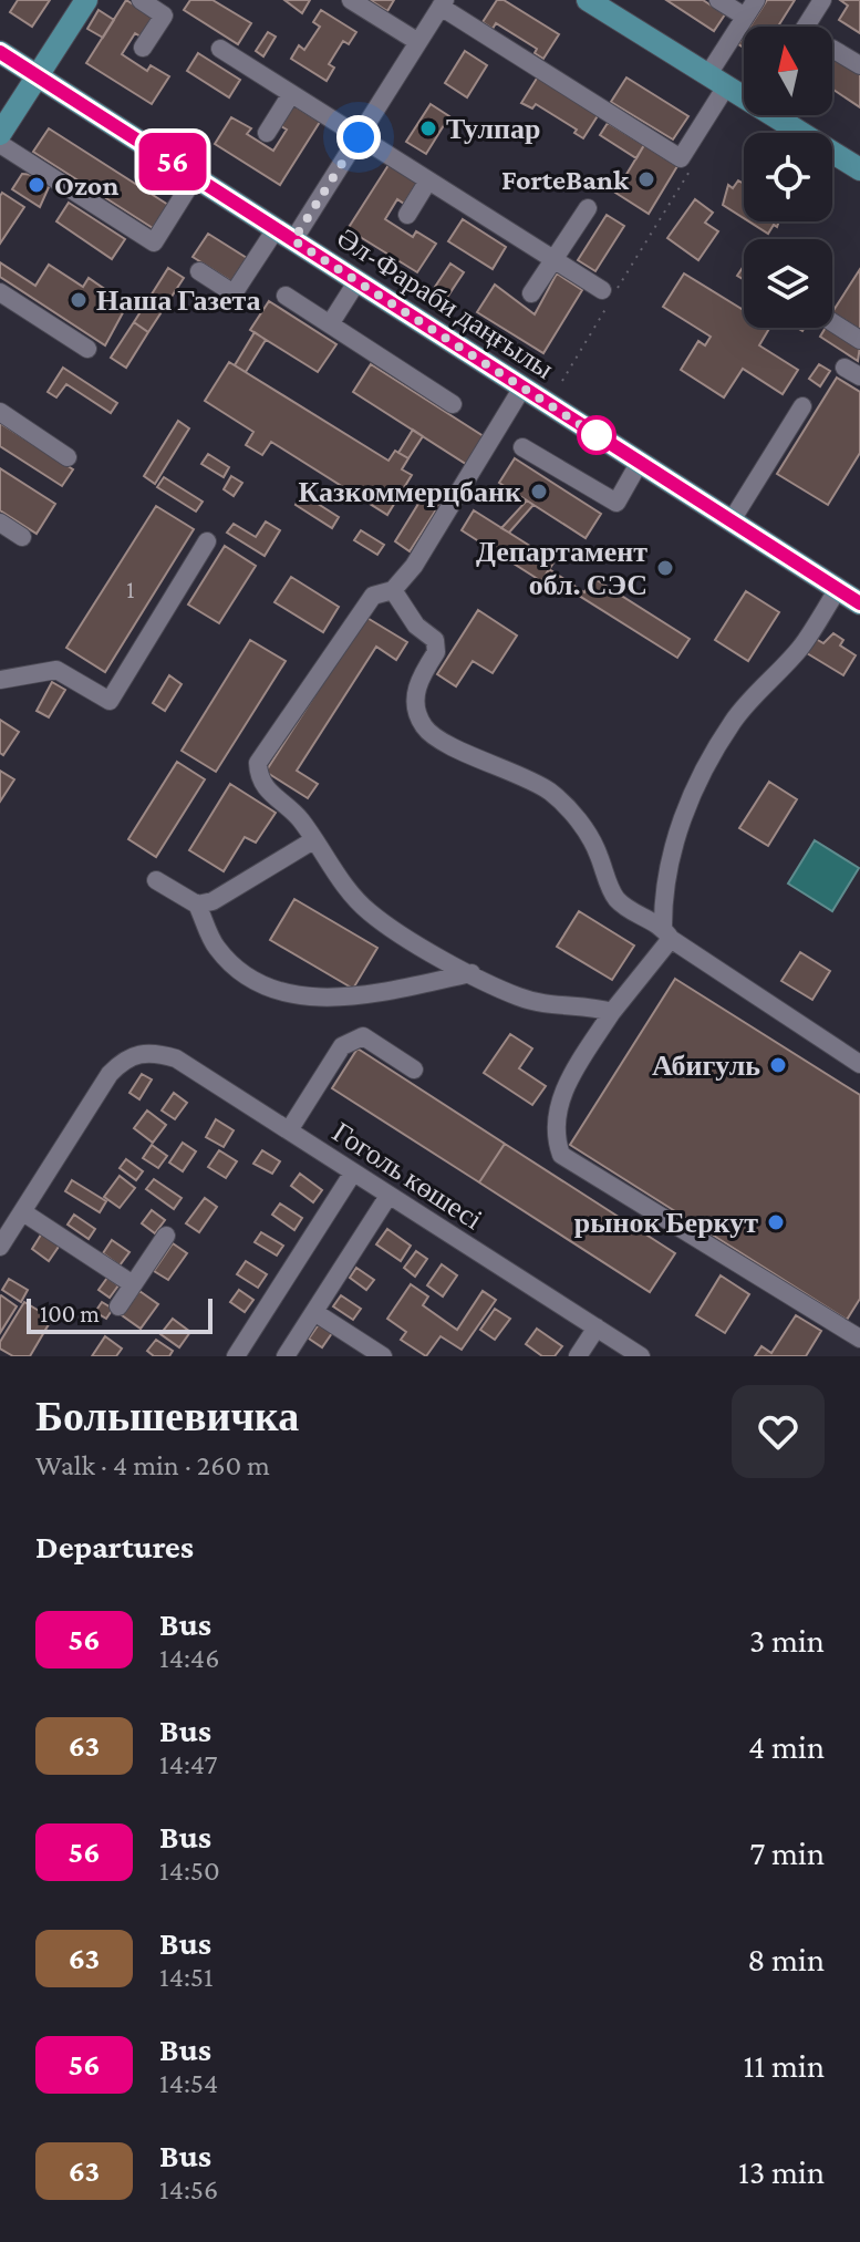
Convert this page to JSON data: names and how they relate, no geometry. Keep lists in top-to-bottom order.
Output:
{
  "streets": {
    "main road": ["Әл-Фараби даңғылы"],
    "street": ["Гоголь көшесі"]
  },
  "places": [
    "Тулпар",
    "ForteBank",
    "Ozon",
    "Наша Газета",
    "Казкоммерцбанк",
    "Департамент обл. СЭС",
    "Абигуль",
    "рынок Беркут"
  ],
  "lines": ["bus line 56"],
  "house_numbers": ["1"],
  "scale_bar": "100 m",
  "north": "top",
  "page": {
    "on_map": "56",
    "scale": "100 m",
    "heading": [
      ["Большевичка", "Walk · 4 min · 260 m"],
      "Departures"
    ],
    "list": [
      {
        "mark": "56",
        "name": "Bus",
        "note": "14:46",
        "value": "3 min"
      },
      {
        "mark": "63",
        "name": "Bus",
        "note": "14:47",
        "value": "4 min"
      },
      {
        "mark": "56",
        "name": "Bus",
        "note": "14:50",
        "value": "7 min"
      },
      {
        "mark": "63",
        "name": "Bus",
        "note": "14:51",
        "value": "8 min"
      },
      {
        "mark": "56",
        "name": "Bus",
        "note": "14:54",
        "value": "11 min"
      },
      {
        "mark": "63",
        "name": "Bus",
        "note": "14:56",
        "value": "13 min"
      }
    ]
  }
}
